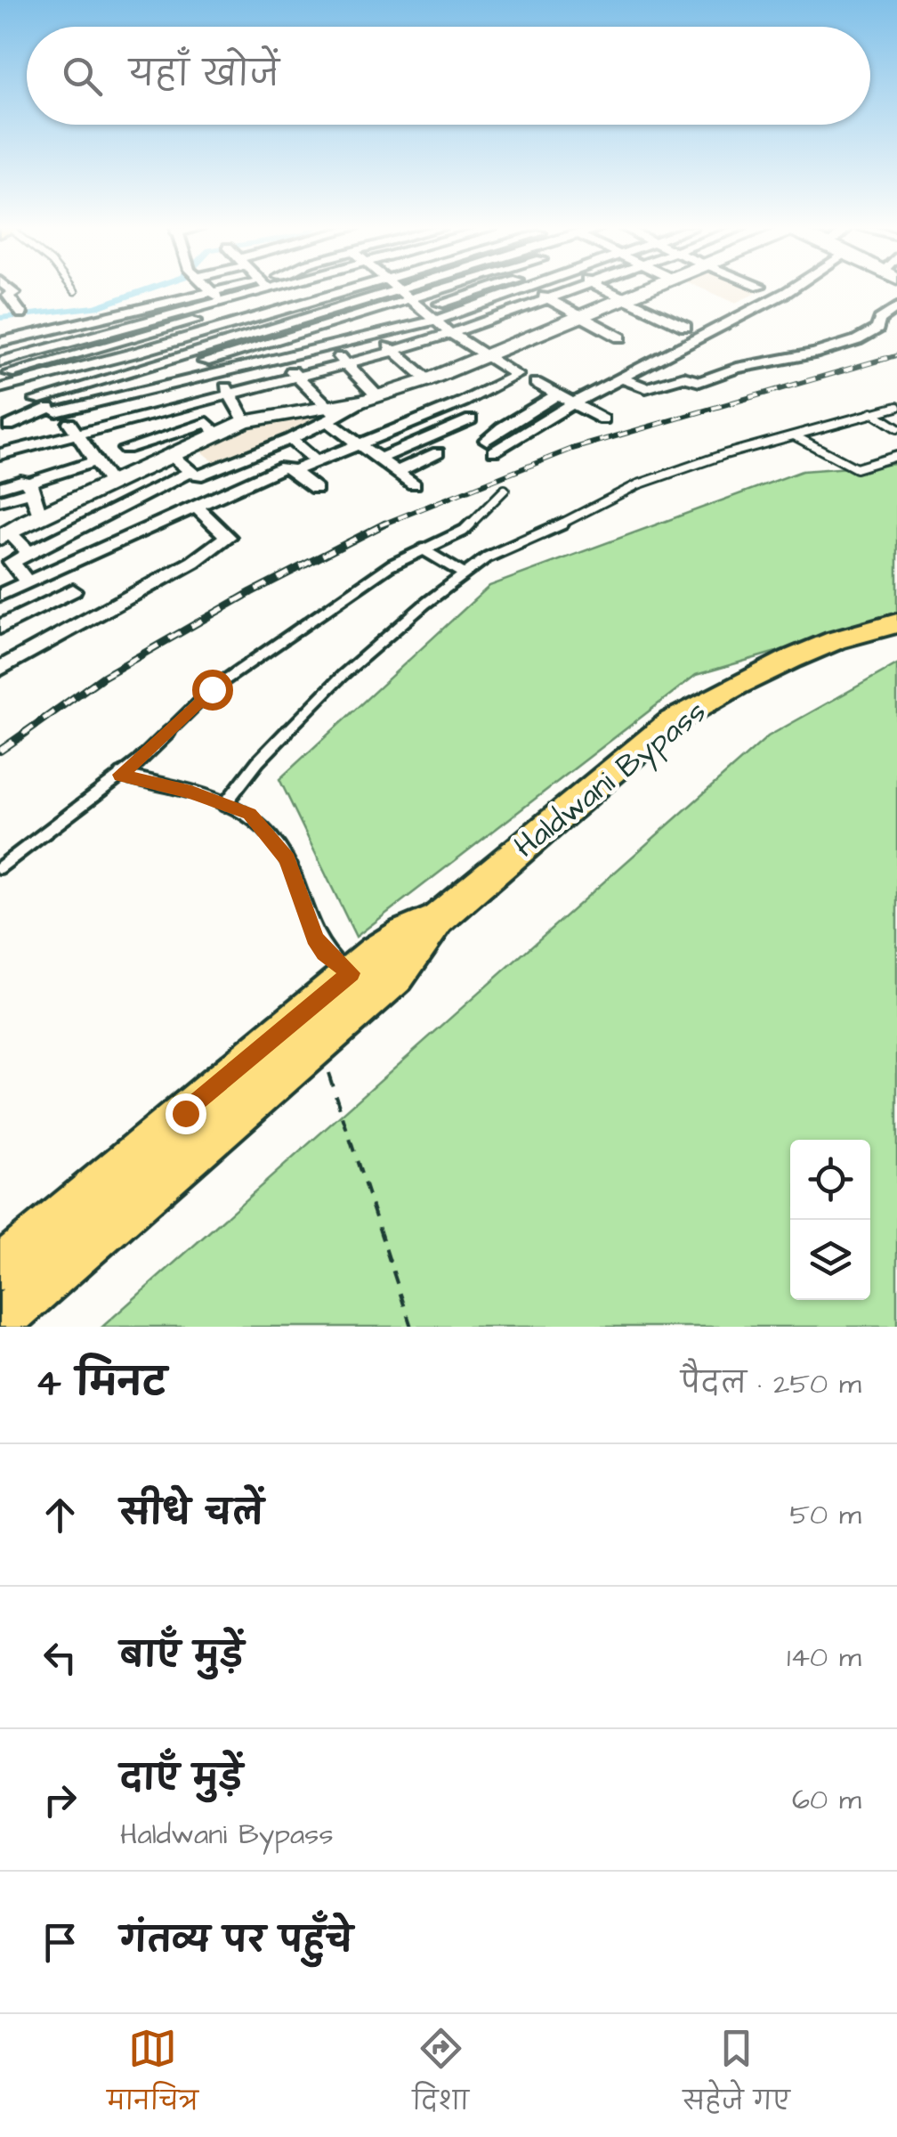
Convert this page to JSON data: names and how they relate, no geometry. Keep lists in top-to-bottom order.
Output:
{
  "streets": {
    "main road": ["Haldwani Bypass"]
  },
  "page": {
    "search": "यहाँ खोजें",
    "heading": ["4 मिनट", "पैदल · 250 m"],
    "list": [
      ["सीधे चलें", "50 m"],
      ["बाएँ मुड़ें", "140 m"],
      ["दाएँ मुड़ें", "Haldwani Bypass", "60 m"],
      "गंतव्य पर पहुँचे"
    ],
    "nav": ["मानचित्र", "दिशा", "सहेजे गए"]
  }
}
